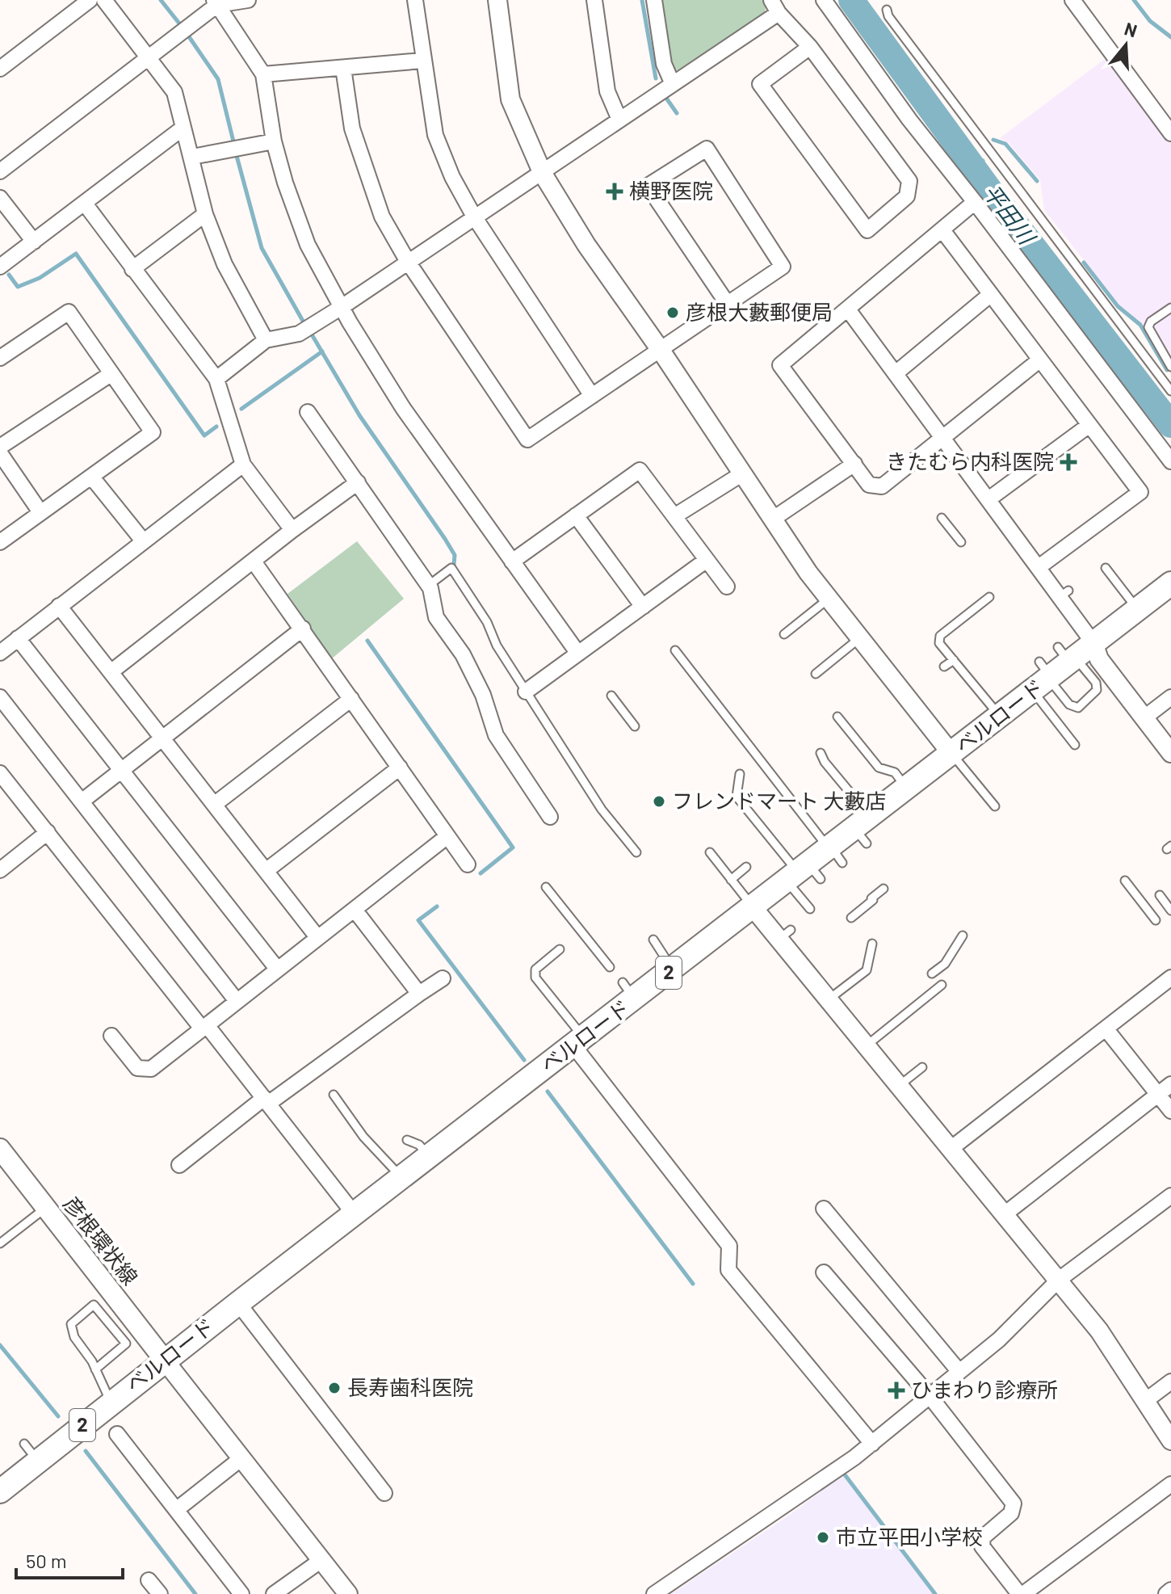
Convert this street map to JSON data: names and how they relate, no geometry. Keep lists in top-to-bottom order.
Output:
{
  "streets": {
    "main road": ["ベルロード", "2", "彦根環状線"]
  },
  "crossings": [
    ["ベルロード", "彦根環状線"]
  ],
  "water": ["平田川"],
  "places": {
    "health": ["横野医院", "きたむら内科医院", "ひまわり診療所"],
    "other": [
      "彦根大藪郵便局",
      "フレンドマート 大藪店",
      "長寿歯科医院",
      "市立平田小学校"
    ]
  },
  "scale_bar": "50 m",
  "north": "top"
}
